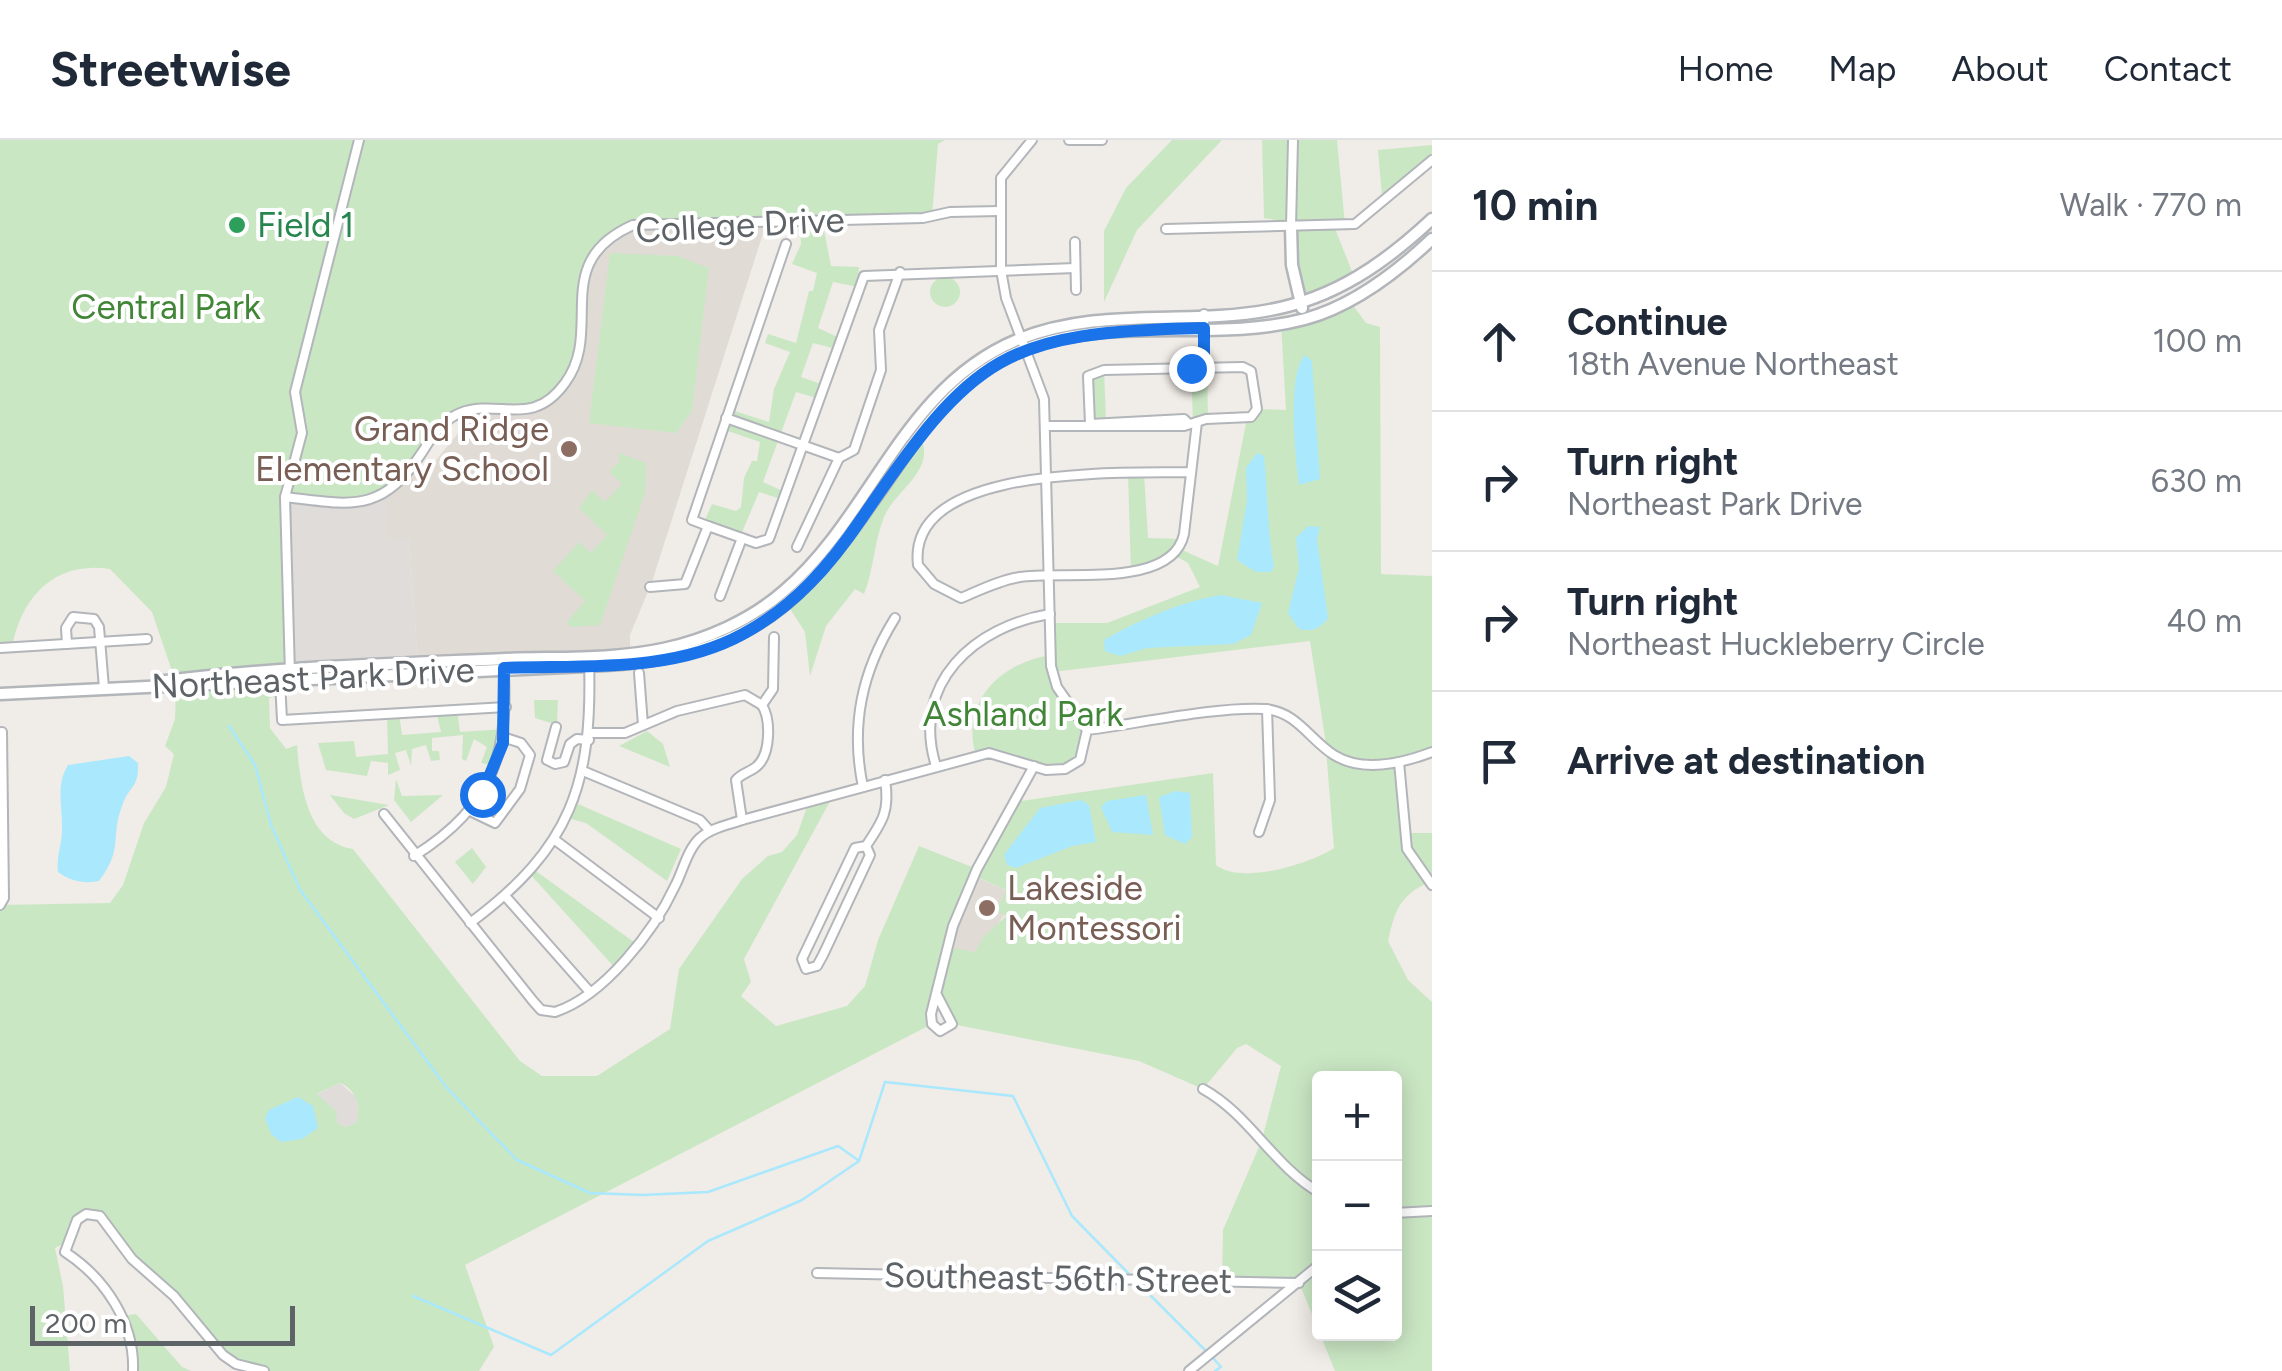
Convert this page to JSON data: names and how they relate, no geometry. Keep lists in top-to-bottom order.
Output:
{
  "streets": {
    "street": ["College Drive", "Northeast Park Drive", "Southeast 56th Street"]
  },
  "parks": ["Central Park", "Ashland Park"],
  "places": ["Field 1", "Grand Ridge Elementary School", "Lakeside Montessori"],
  "scale_bar": "200 m",
  "page": {
    "header": "Streetwise",
    "nav": [
      "Home",
      "Map",
      "About",
      "Contact"
    ],
    "heading": ["10 min", "Walk · 770 m"],
    "list": [
      ["Continue", "18th Avenue Northeast", "100 m"],
      ["Turn right", "Northeast Park Drive", "630 m"],
      ["Turn right", "Northeast Huckleberry Circle", "40 m"],
      "Arrive at destination"
    ],
    "map_buttons": ["+", "−"],
    "scale": "200 m"
  }
}
